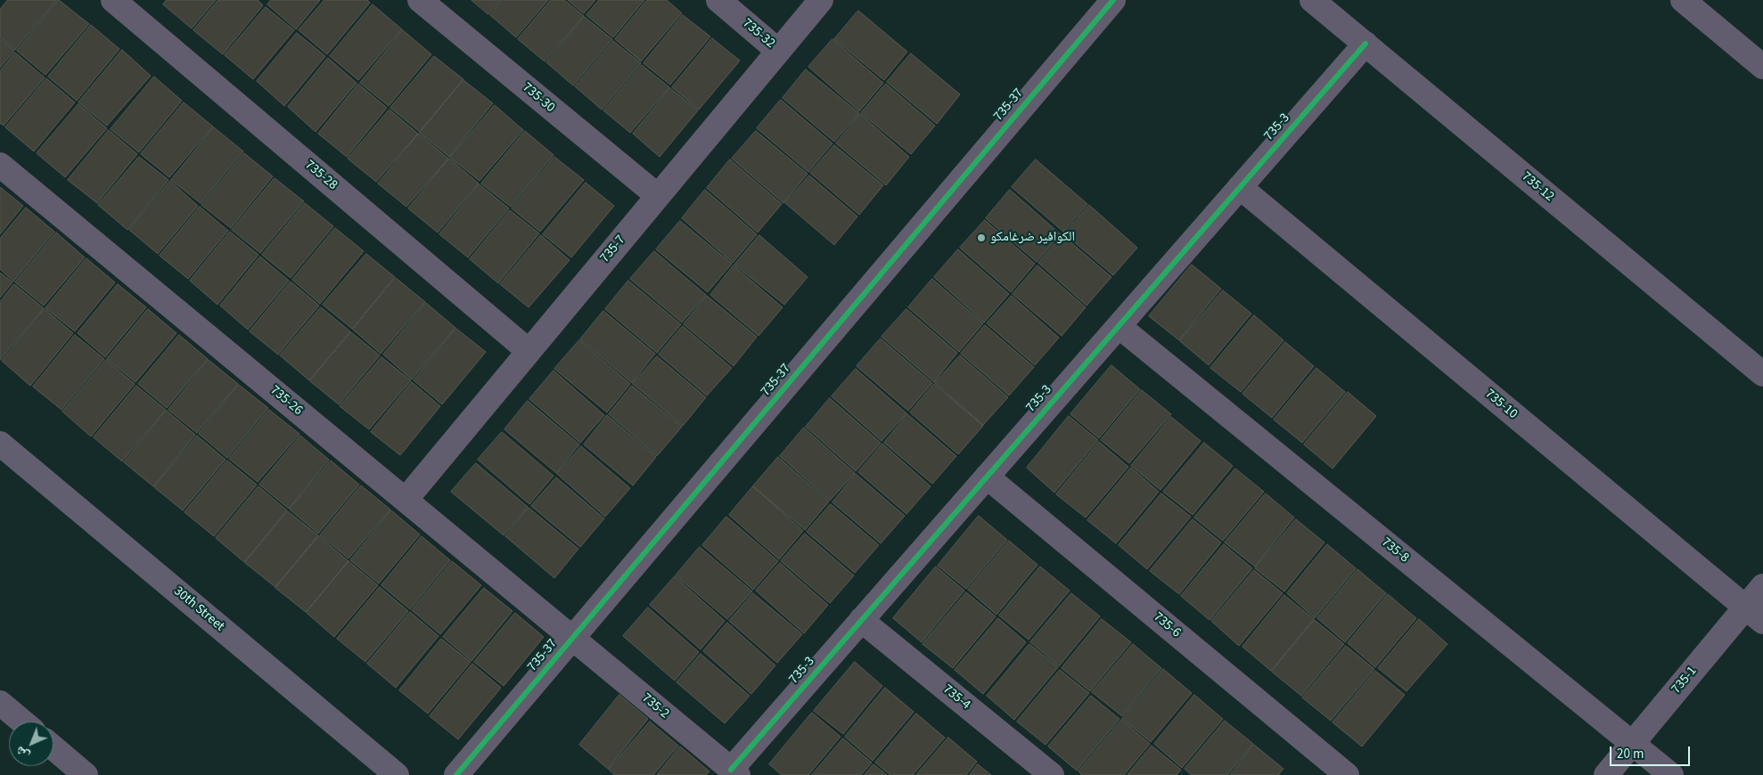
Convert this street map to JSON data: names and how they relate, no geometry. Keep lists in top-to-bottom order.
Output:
{
  "streets": {
    "street": [
      "735-32",
      "735-30",
      "735-37",
      "735-3",
      "735-28",
      "735-12",
      "735-7",
      "735-26",
      "735-10",
      "735-8",
      "30th Street",
      "735-6",
      "735-1",
      "735-4",
      "735-2"
    ]
  },
  "crossings": [
    ["735-32", "735-7"],
    ["735-30", "735-7"],
    ["735-37", "735-26"],
    ["735-37", "735-2"],
    ["735-3", "735-12"],
    ["735-3", "735-10"],
    ["735-3", "735-8"],
    ["735-3", "735-6"],
    ["735-3", "735-4"],
    ["735-3", "735-2"],
    ["735-28", "735-7"],
    ["735-7", "735-26"],
    ["735-26", "735-2"],
    ["735-10", "735-1"],
    ["735-8", "735-1"]
  ],
  "places": ["الكوافير ضرغامكو"],
  "scale_bar": "20 m",
  "north": "bottom left"
}
